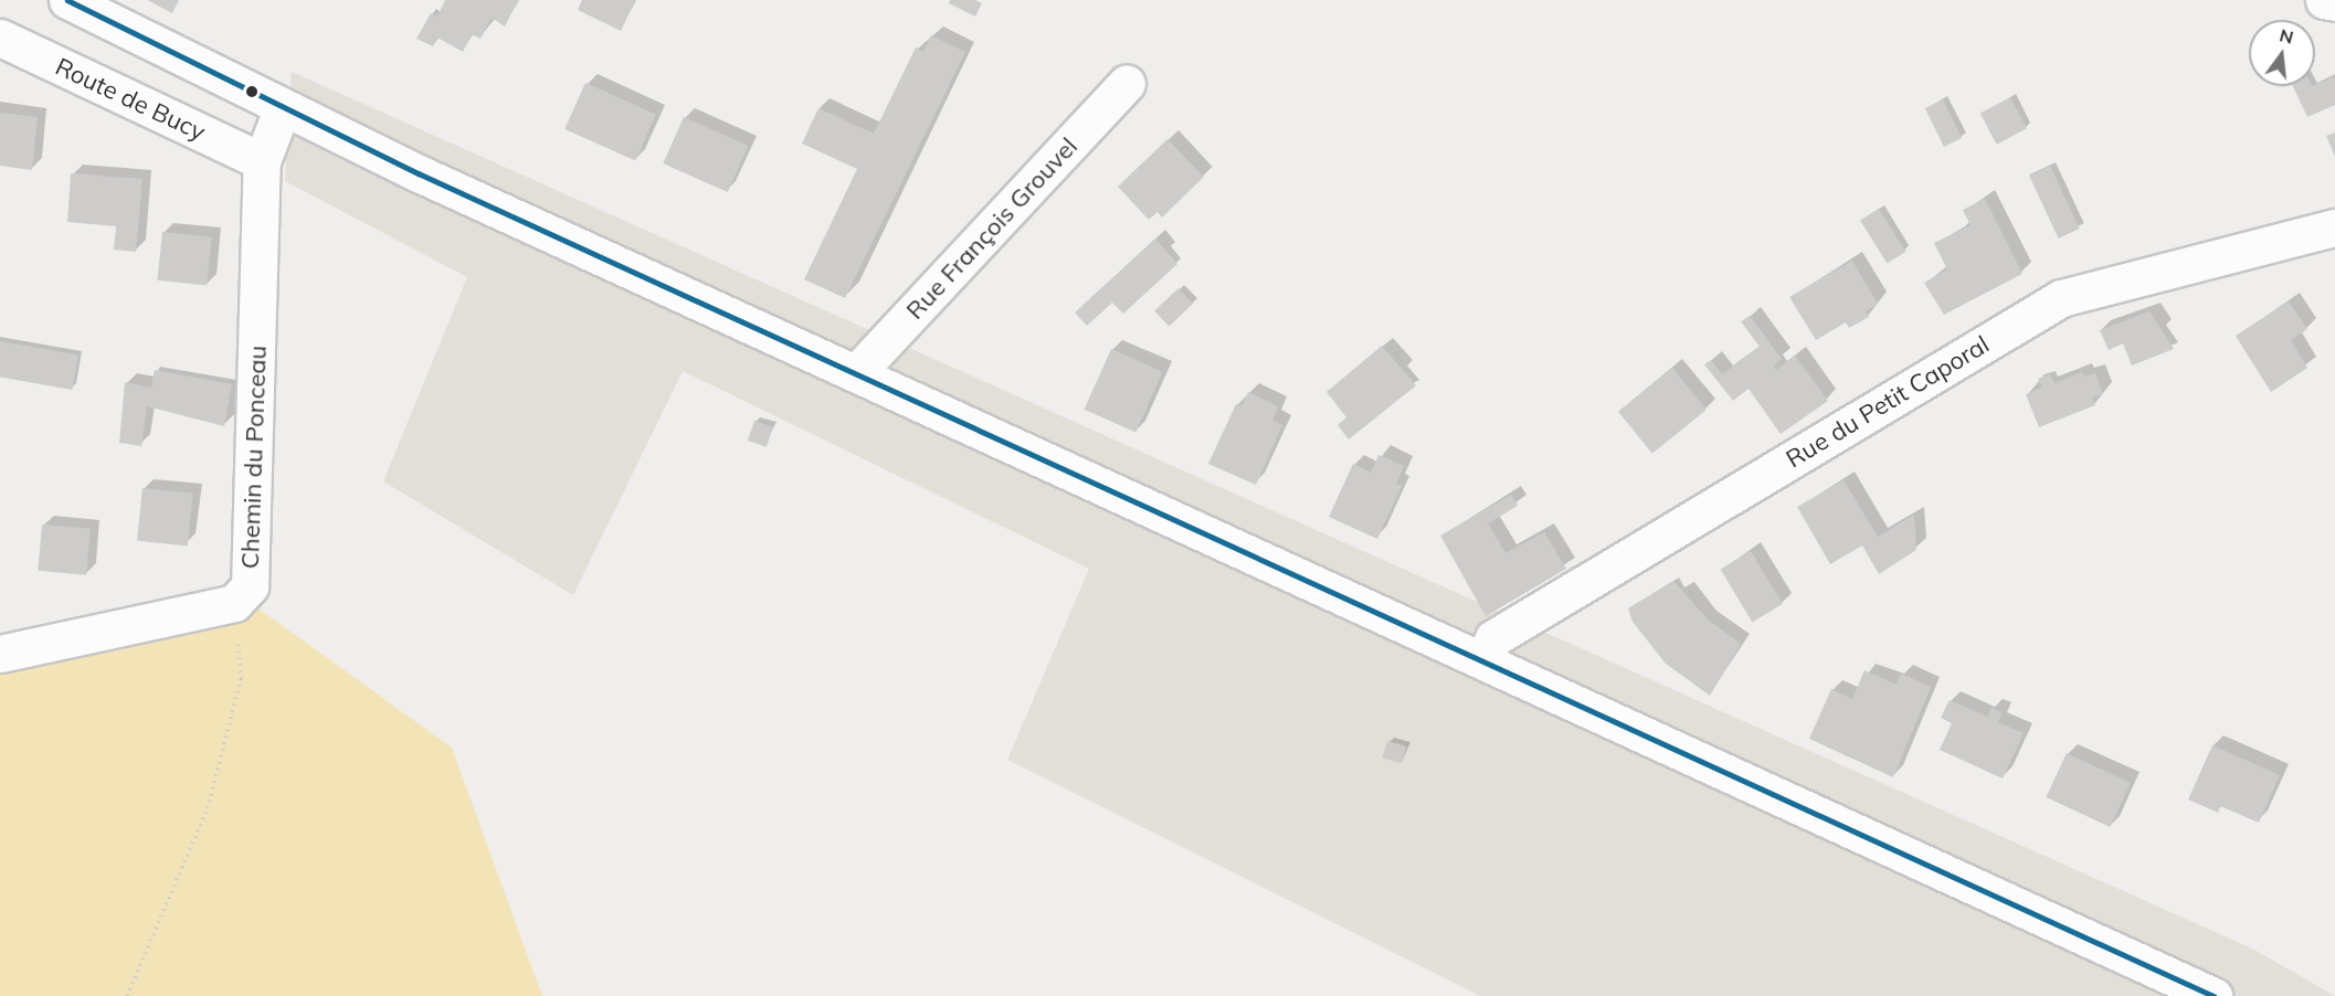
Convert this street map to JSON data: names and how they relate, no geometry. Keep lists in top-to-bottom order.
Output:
{
  "streets": {
    "street": [
      "Route de Bucy",
      "Rue François Grouvel",
      "Rue du Petit Caporal",
      "Chemin du Ponceau"
    ]
  },
  "crossings": [
    ["Route de Bucy", "Chemin du Ponceau"]
  ],
  "north": "top"
}
